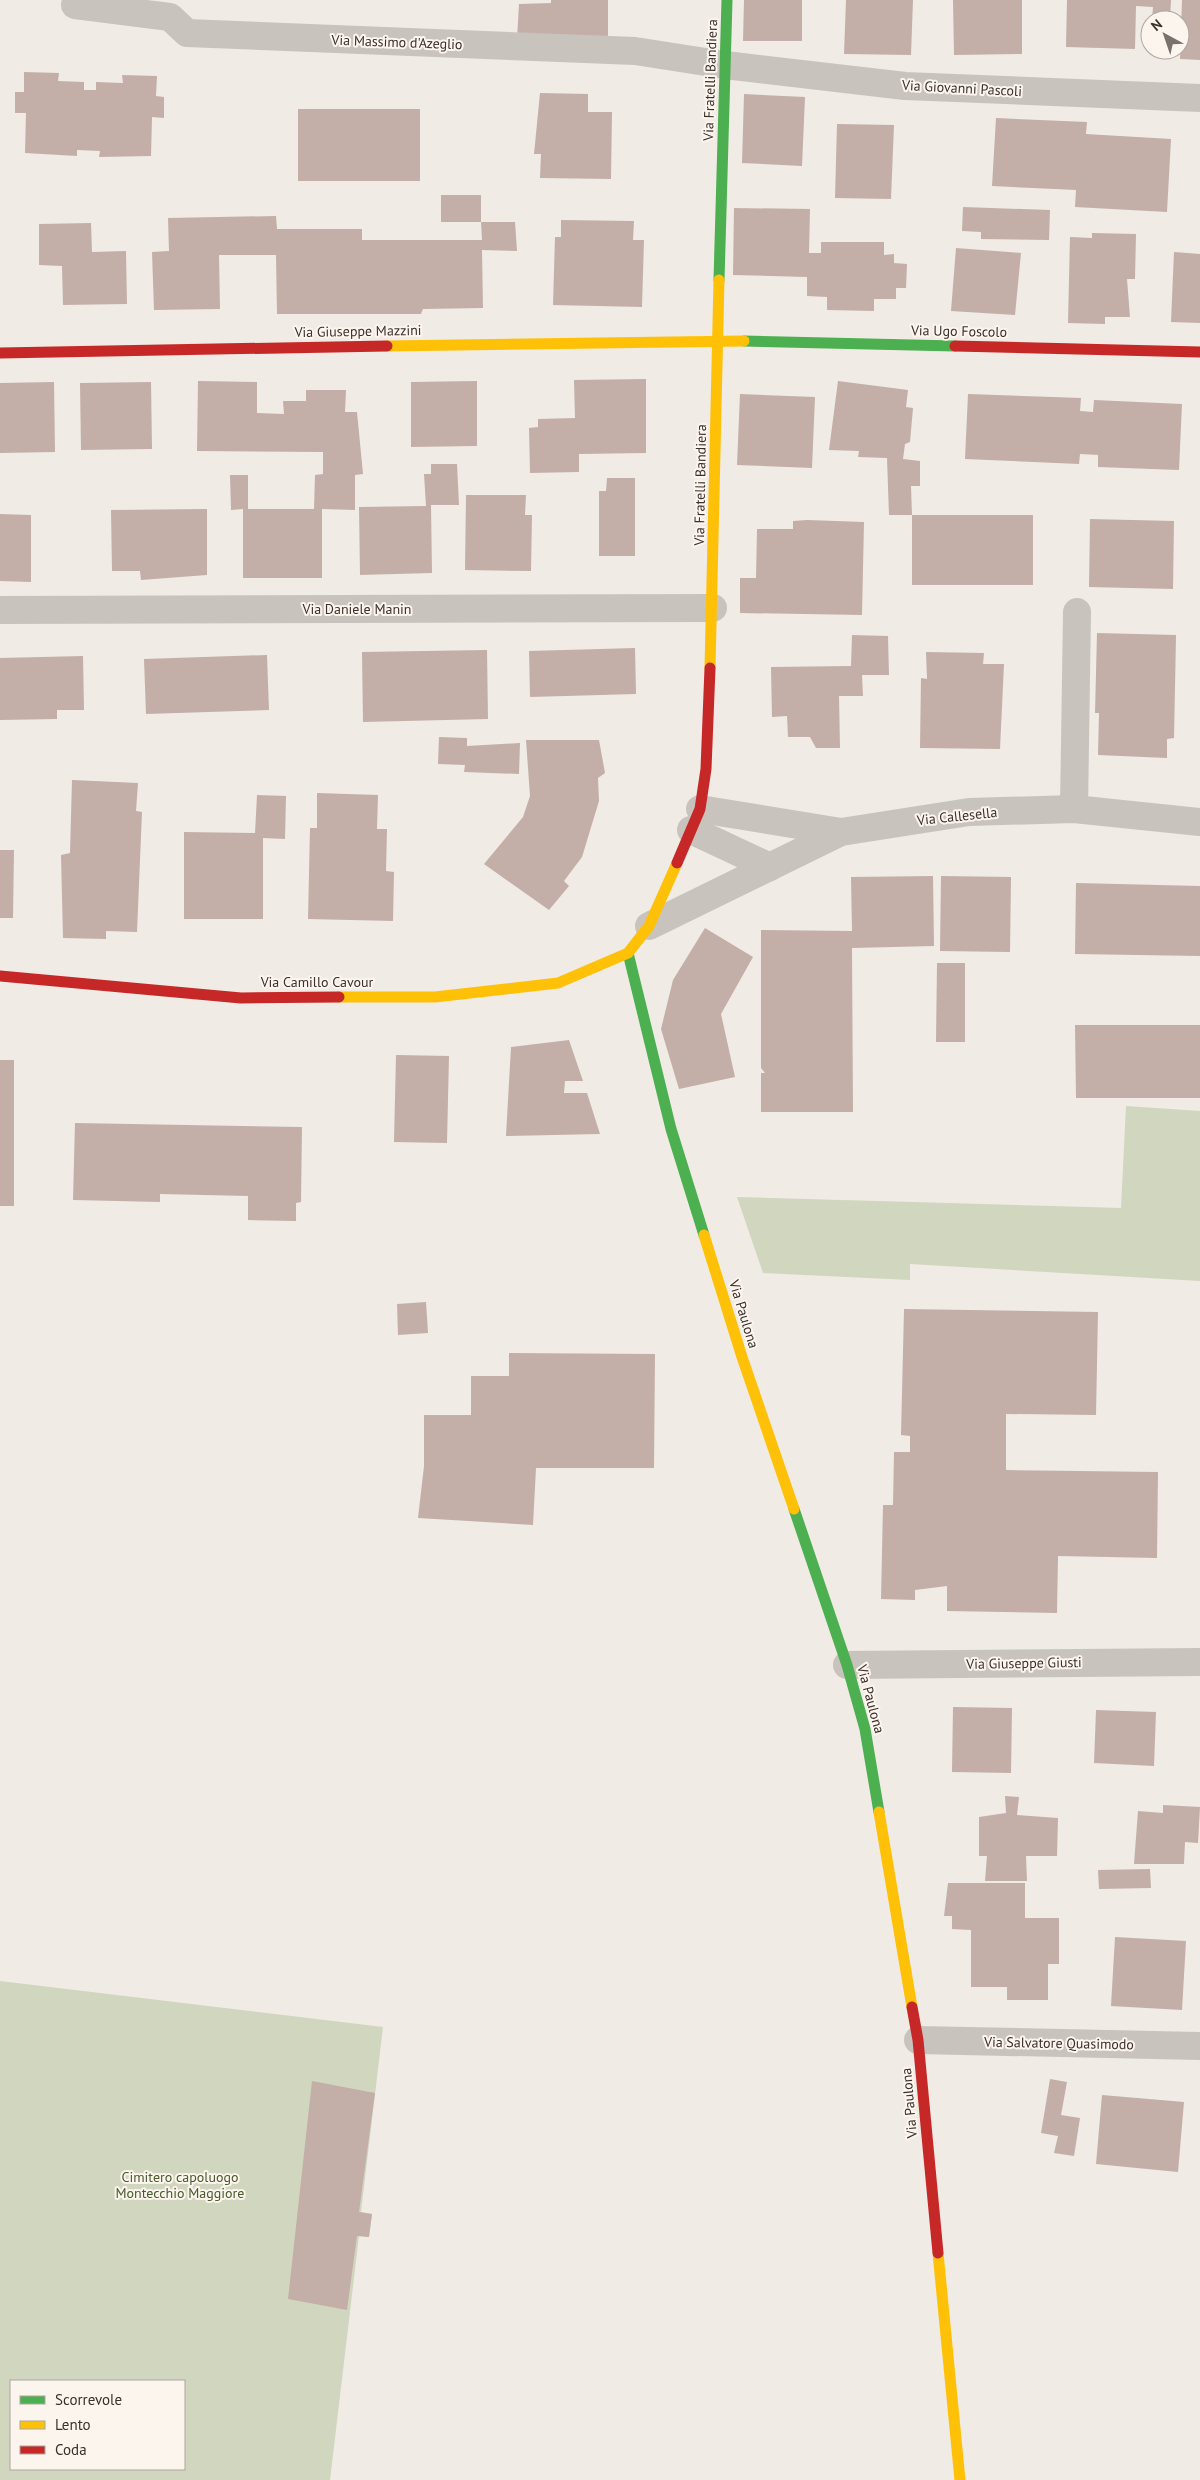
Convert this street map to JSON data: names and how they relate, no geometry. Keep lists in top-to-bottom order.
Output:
{
  "streets": {
    "street": [
      "Via Massimo d'Azeglio",
      "Via Fratelli Bandiera",
      "Via Giovanni Pascoli",
      "Via Giuseppe Mazzini",
      "Via Ugo Foscolo",
      "Via Daniele Manin",
      "Via Callesella",
      "Via Camillo Cavour",
      "Via Paulona",
      "Via Giuseppe Giusti",
      "Via Salvatore Quasimodo"
    ]
  },
  "crossings": [
    ["Via Massimo d'Azeglio", "Via Fratelli Bandiera"],
    ["Via Massimo d'Azeglio", "Via Giovanni Pascoli"],
    ["Via Fratelli Bandiera", "Via Giovanni Pascoli"],
    ["Via Fratelli Bandiera", "Via Giuseppe Mazzini"],
    ["Via Fratelli Bandiera", "Via Ugo Foscolo"],
    ["Via Fratelli Bandiera", "Via Daniele Manin"],
    ["Via Fratelli Bandiera", "Via Callesella"],
    ["Via Fratelli Bandiera", "Via Camillo Cavour"],
    ["Via Fratelli Bandiera", "Via Paulona"],
    ["Via Giuseppe Mazzini", "Via Ugo Foscolo"],
    ["Via Camillo Cavour", "Via Paulona"],
    ["Via Paulona", "Via Giuseppe Giusti"],
    ["Via Paulona", "Via Salvatore Quasimodo"]
  ],
  "parks": ["Cimitero capoluogo Montecchio Maggiore"],
  "legend": ["Scorrevole", "Lento", "Coda"],
  "north": "top left"
}
